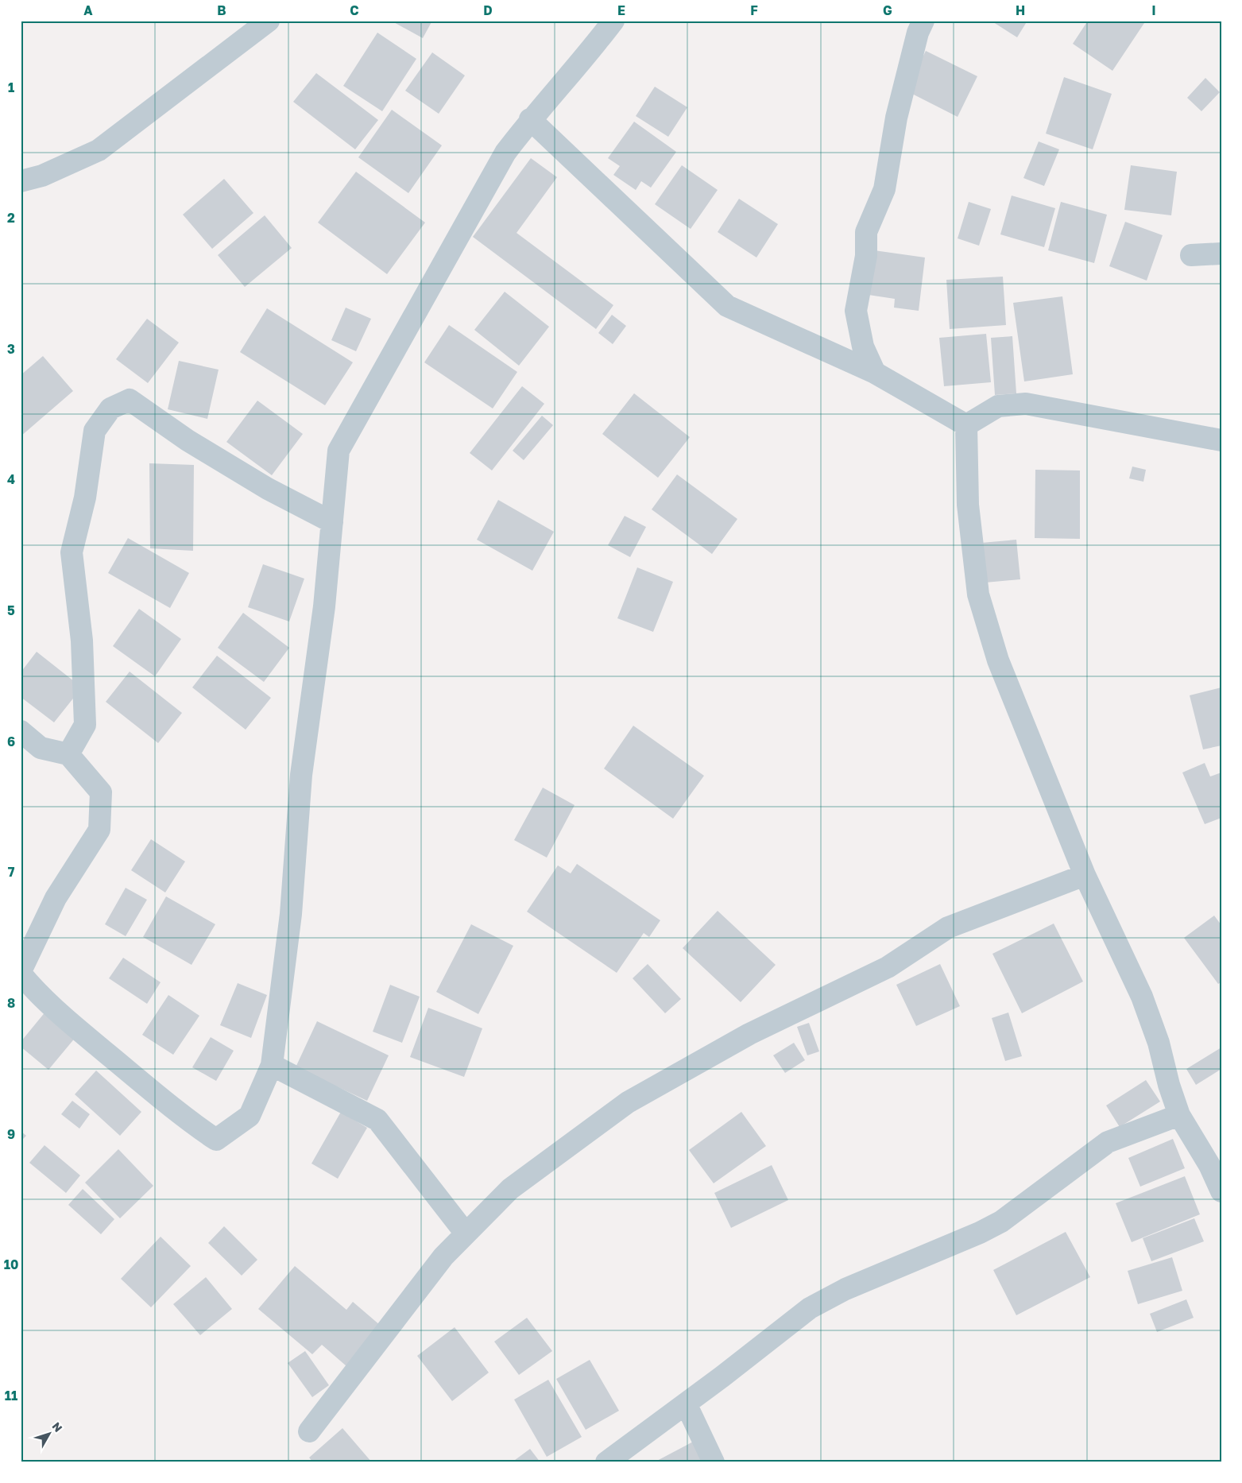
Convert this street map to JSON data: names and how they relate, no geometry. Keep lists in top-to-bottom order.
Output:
{
  "north": "top right",
  "grid": {
    "columns": [
      "A",
      "B",
      "C",
      "D",
      "E",
      "F",
      "G",
      "H",
      "I"
    ],
    "rows": [
      "1",
      "2",
      "3",
      "4",
      "5",
      "6",
      "7",
      "8",
      "9",
      "10",
      "11"
    ]
  }
}
